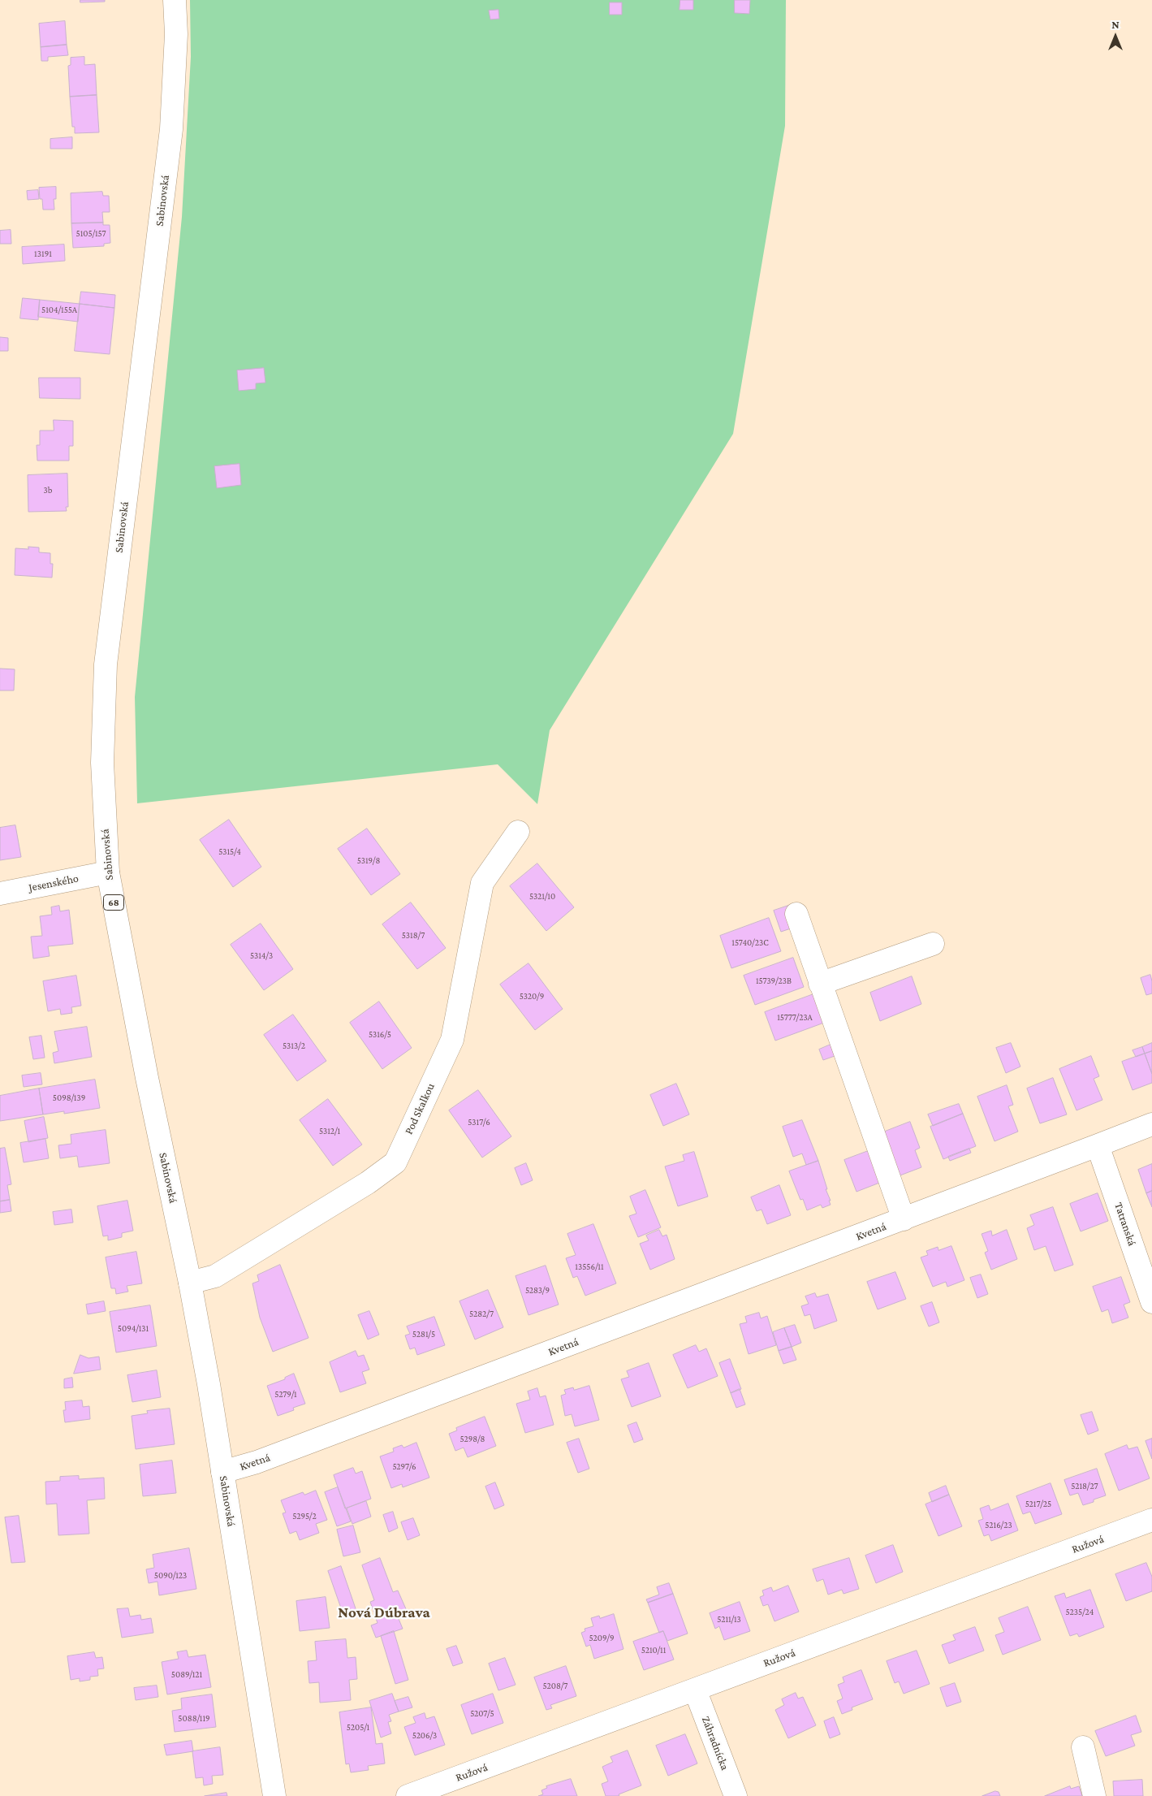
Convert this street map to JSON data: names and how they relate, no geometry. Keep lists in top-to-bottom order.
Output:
{
  "streets": {
    "street": [
      "Sabinovská",
      "Jesenského",
      "68",
      "Pod Skalkou",
      "Tatranská",
      "Kvetná",
      "Ružová",
      "Záhradnícka"
    ]
  },
  "crossings": [
    ["Sabinovská", "Jesenského"],
    ["Sabinovská", "Pod Skalkou"],
    ["Sabinovská", "Kvetná"],
    ["Tatranská", "Kvetná"],
    ["Ružová", "Záhradnícka"]
  ],
  "districts": ["Nová Dúbrava"],
  "house_numbers": [
    "5105/157",
    "13191",
    "5104/155A",
    "3b",
    "5315/4",
    "5319/8",
    "5321/10",
    "5318/7",
    "15740/23C",
    "5314/3",
    "15739/23B",
    "5320/9",
    "15777/23A",
    "5316/5",
    "5313/2",
    "5098/139",
    "5317/6",
    "5312/1",
    "13556/11",
    "5283/9",
    "5282/7",
    "5094/131",
    "5281/5",
    "5279/1",
    "5298/8",
    "5297/6",
    "5218/27",
    "5217/25",
    "5295/2",
    "5216/23",
    "5090/123",
    "5235/24",
    "5211/13",
    "5209/9",
    "5210/11",
    "5089/121",
    "5208/7",
    "5207/5",
    "5088/119",
    "5205/1",
    "5206/3"
  ],
  "north": "top"
}
